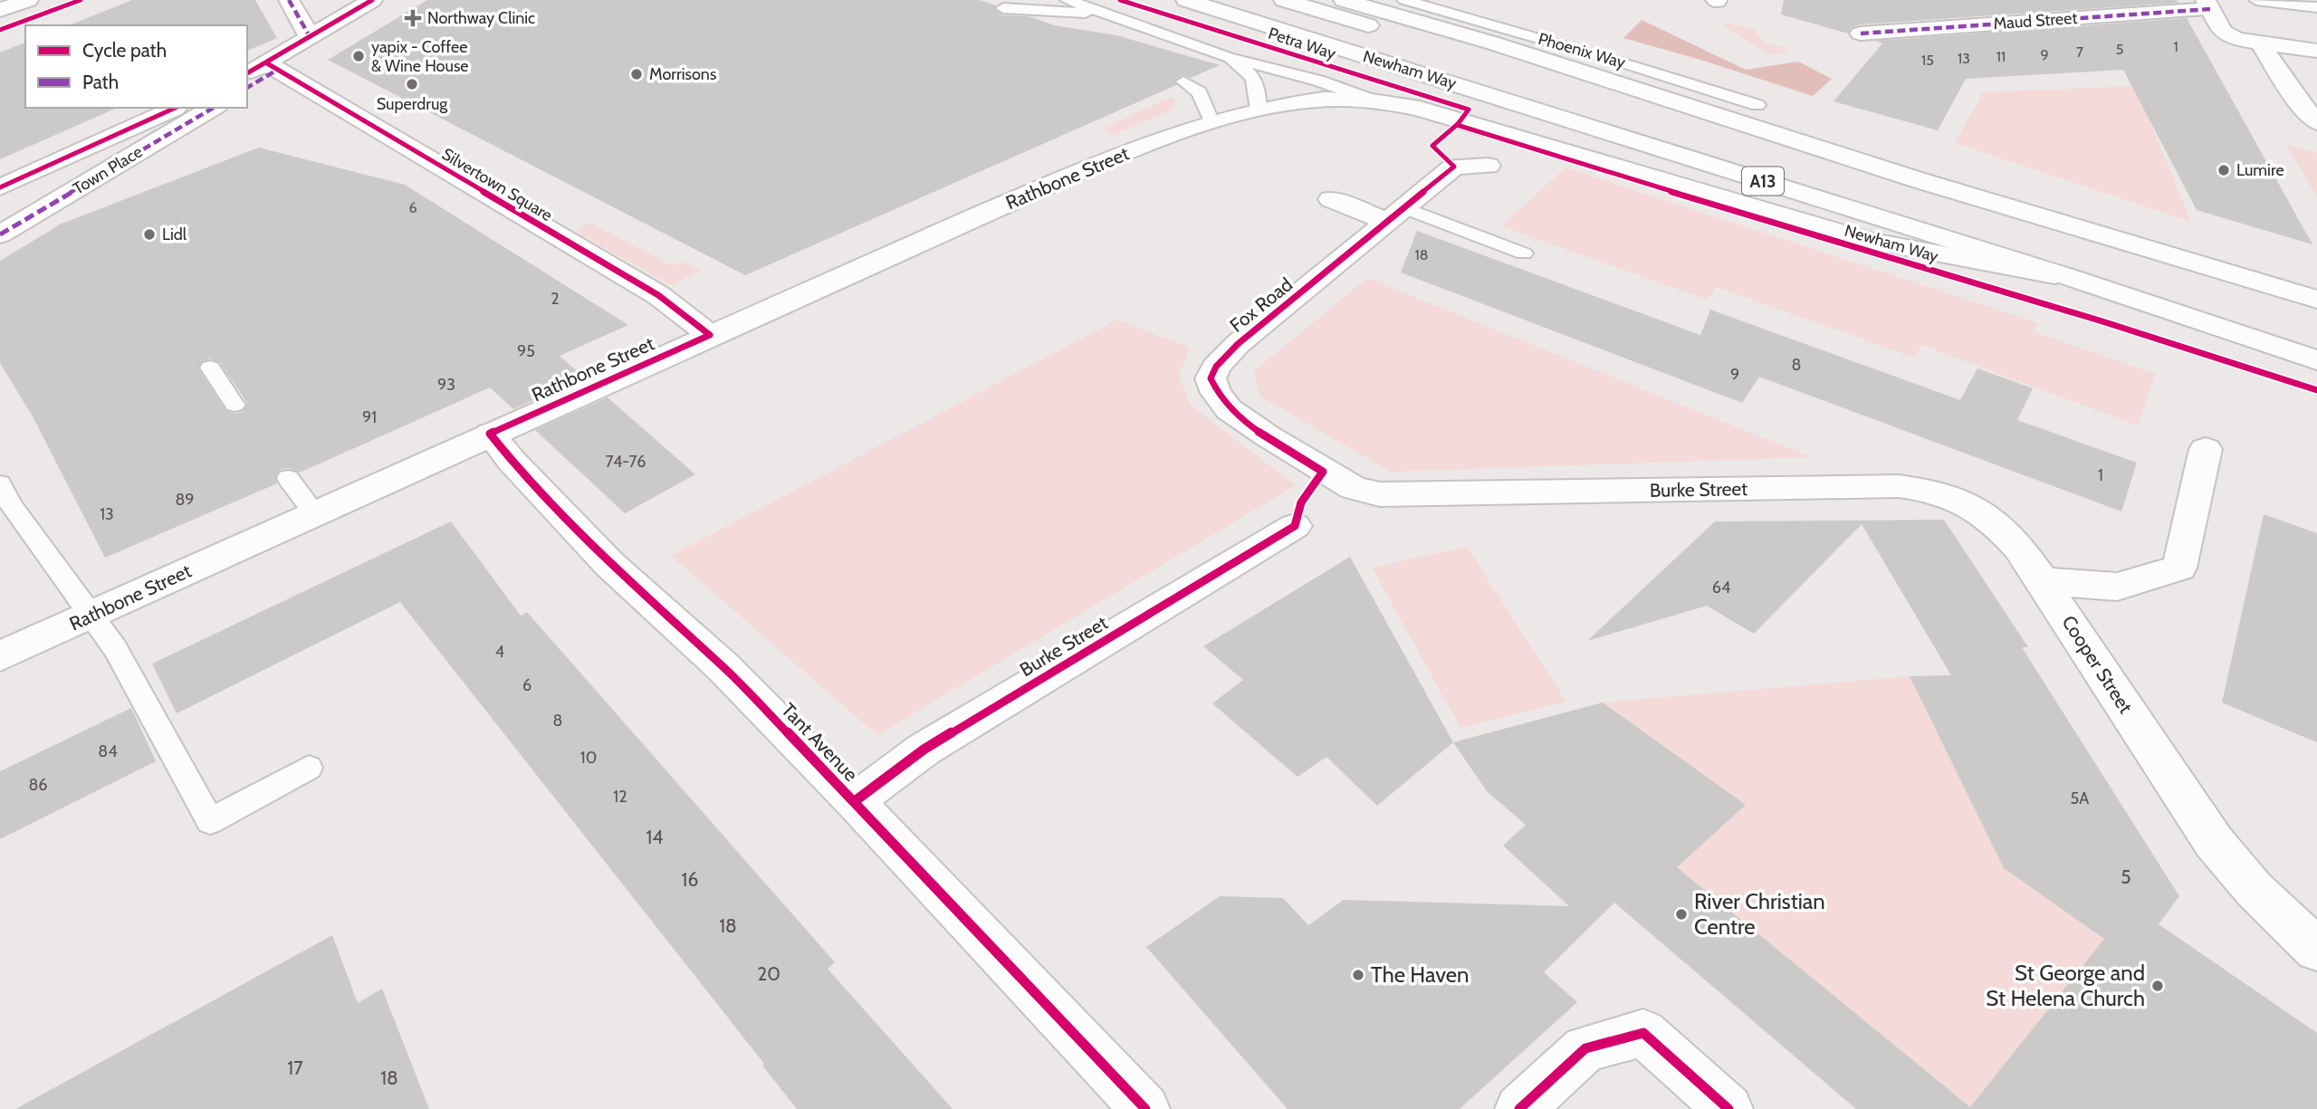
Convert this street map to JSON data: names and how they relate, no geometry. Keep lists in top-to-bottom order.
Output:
{
  "streets": {
    "main road": [
      "Maud Street",
      "Newham Way",
      "Town Place",
      "Rathbone Street",
      "A13",
      "Silvertown Square",
      "Fox Road",
      "Burke Street",
      "Cooper Street",
      "Tant Avenue"
    ],
    "lane": ["Petra Way", "Phoenix Way"]
  },
  "crossings": [
    ["Petra Way", "Rathbone Street"],
    ["Newham Way", "Rathbone Street"],
    ["Rathbone Street", "Silvertown Square"],
    ["Rathbone Street", "Tant Avenue"],
    ["Fox Road", "Burke Street"],
    ["Burke Street", "Cooper Street"],
    ["Burke Street", "Tant Avenue"]
  ],
  "places": {
    "health": ["Northway Clinic"],
    "other": [
      "yapix - Coffee & Wine House",
      "Morrisons",
      "Superdrug",
      "Lumire",
      "Lidl",
      "River Christian Centre",
      "The Haven",
      "St George and St Helena Church"
    ]
  },
  "house_numbers": [
    "1",
    "5",
    "7",
    "9",
    "11",
    "13",
    "15",
    "6",
    "18",
    "2",
    "95",
    "8",
    "9",
    "93",
    "91",
    "74-76",
    "1",
    "89",
    "13",
    "64",
    "4",
    "6",
    "8",
    "84",
    "10",
    "86",
    "12",
    "5A",
    "14",
    "5",
    "16",
    "18",
    "20",
    "17",
    "18"
  ],
  "legend": ["Cycle path", "Path"]
}
